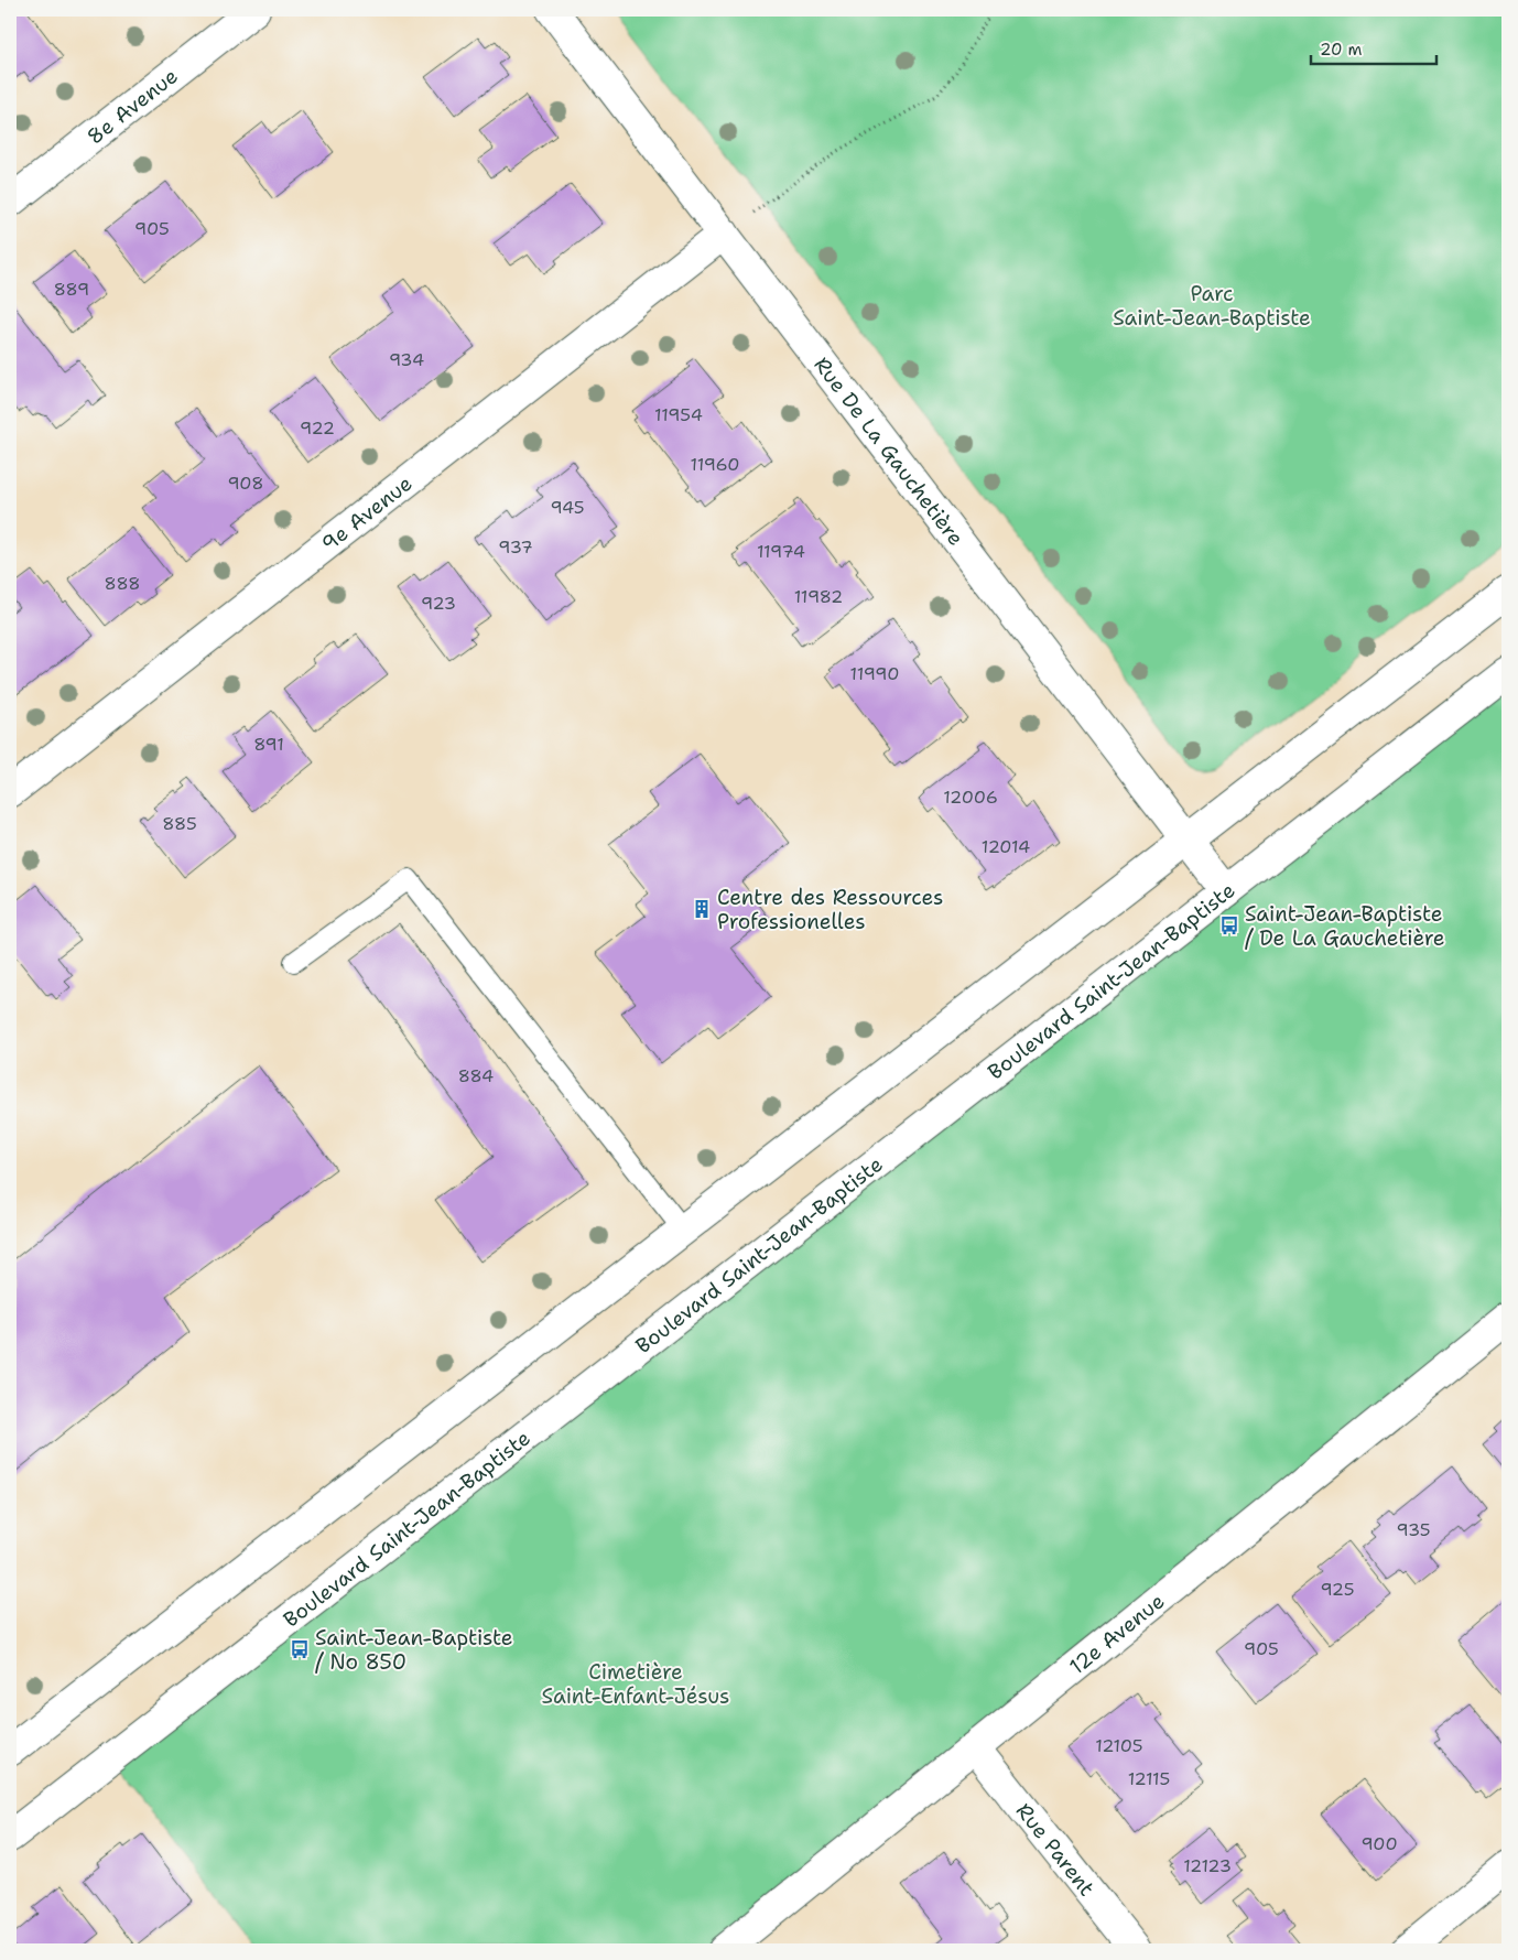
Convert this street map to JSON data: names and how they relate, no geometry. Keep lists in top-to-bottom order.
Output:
{
  "streets": {
    "main road": [
      "8e Avenue",
      "Rue De La Gauchetière",
      "9e Avenue",
      "Boulevard Saint-Jean-Baptiste",
      "12e Avenue",
      "Rue Parent"
    ]
  },
  "crossings": [
    ["Rue De La Gauchetière", "9e Avenue"],
    ["Rue De La Gauchetière", "Boulevard Saint-Jean-Baptiste"],
    ["12e Avenue", "Rue Parent"]
  ],
  "parks": ["Parc Saint-Jean-Baptiste", "Cimetière Saint-Enfant-Jésus"],
  "places": {
    "building": ["Centre des Ressources Professionelles"],
    "bus stop": ["Saint-Jean-Baptiste / De La Gauchetière", "Saint-Jean-Baptiste / No 850"]
  },
  "house_numbers": [
    "905",
    "889",
    "934",
    "11954",
    "922",
    "11960",
    "908",
    "945",
    "937",
    "11974",
    "888",
    "11982",
    "923",
    "11990",
    "891",
    "12006",
    "885",
    "12014",
    "884",
    "935",
    "925",
    "905",
    "12105",
    "12115",
    "900",
    "12123"
  ],
  "scale_bar": "20 m"
}
